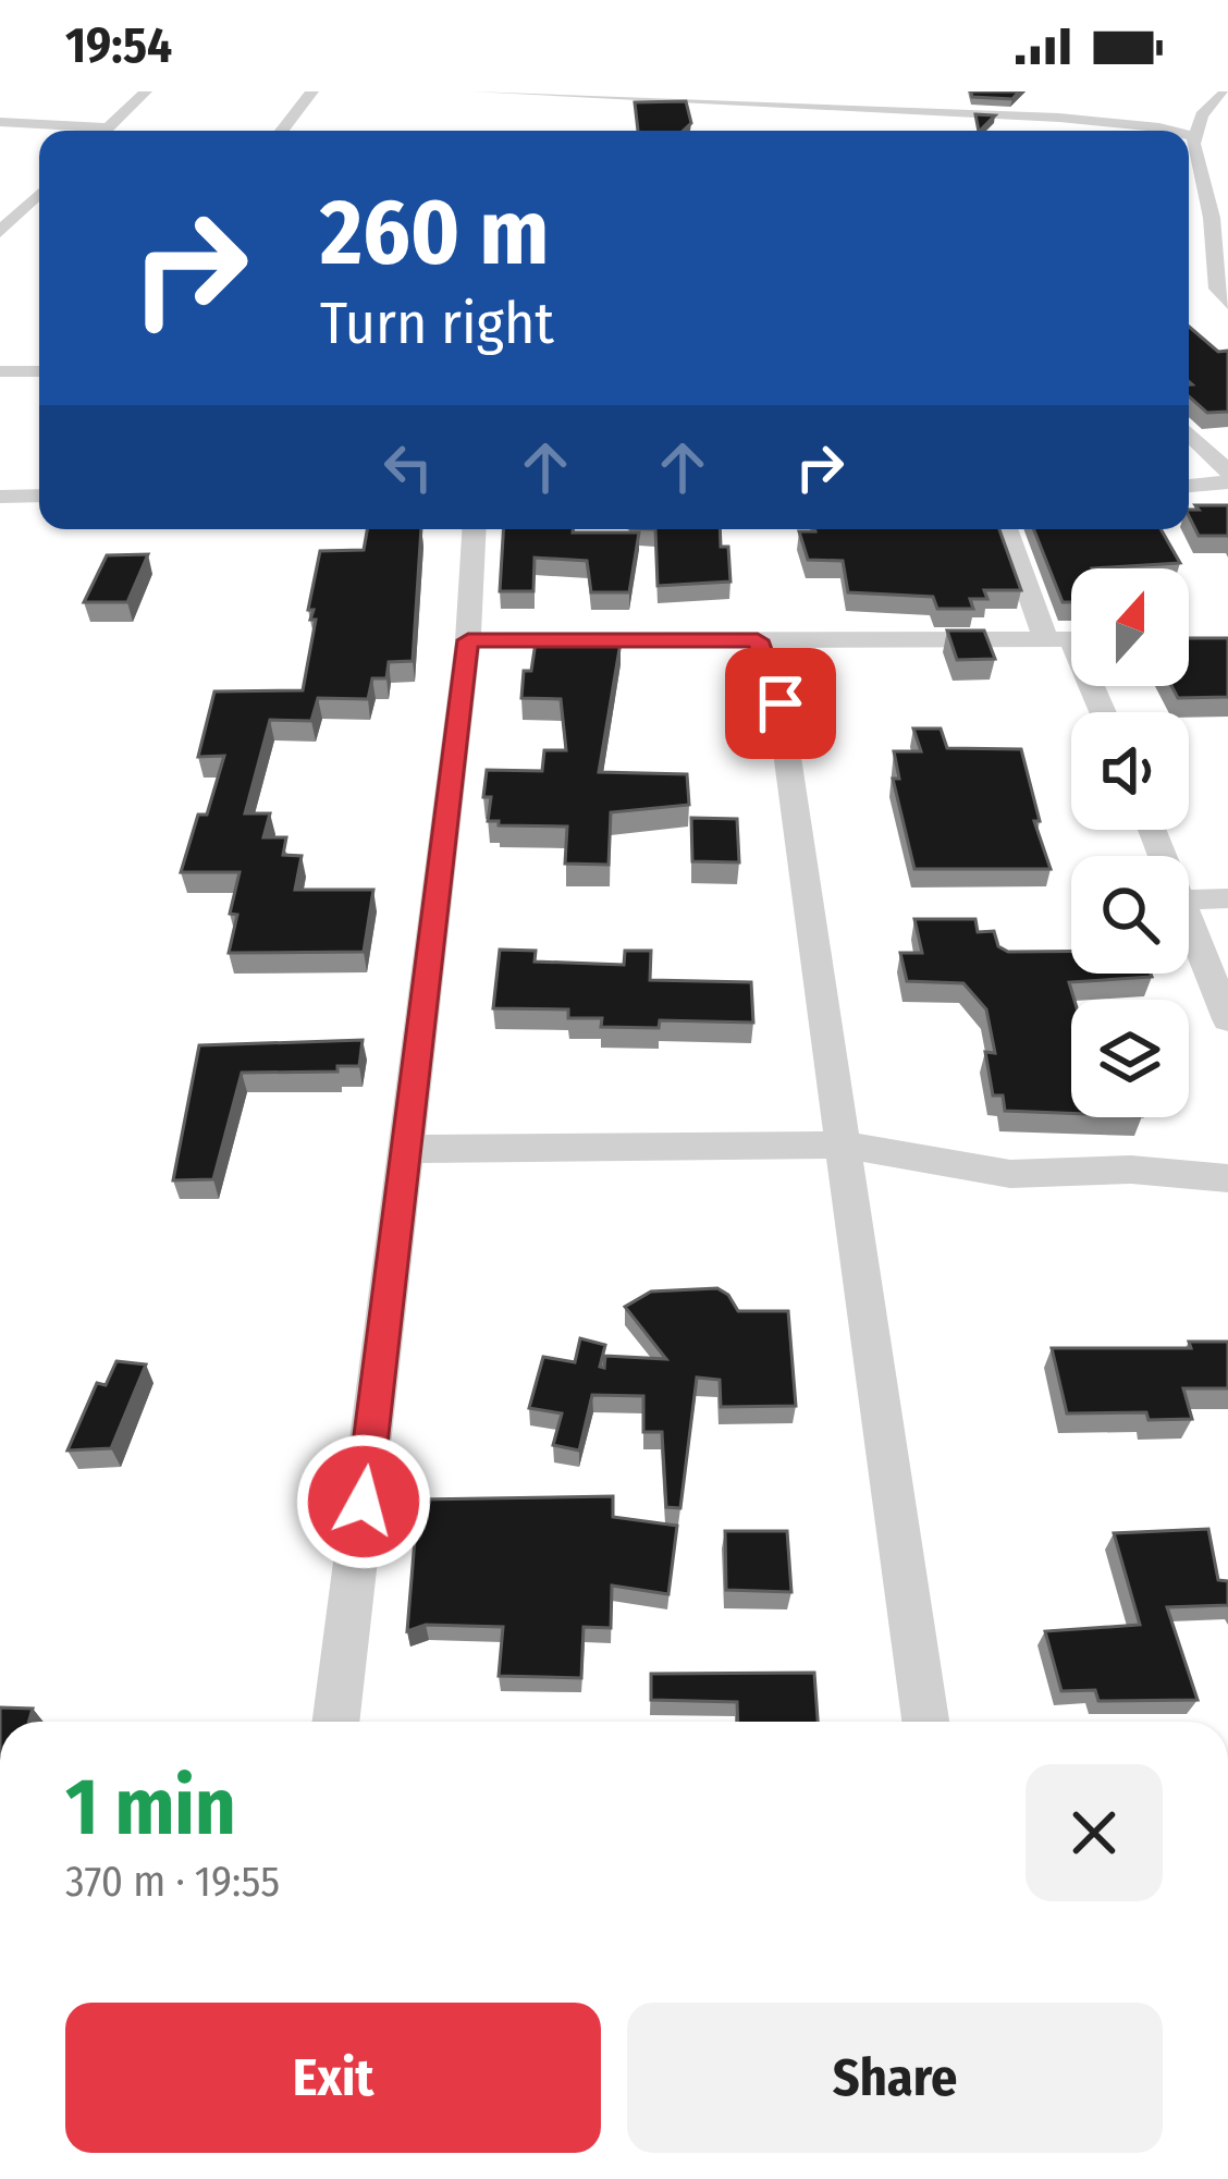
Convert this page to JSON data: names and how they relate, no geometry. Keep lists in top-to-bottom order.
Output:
{
  "north": "top",
  "page": {
    "status": "19:54",
    "turn": ["260 m", "Turn right"],
    "heading": ["1 min", "370 m · 19:55"],
    "buttons": ["Exit", "Share"]
  }
}
